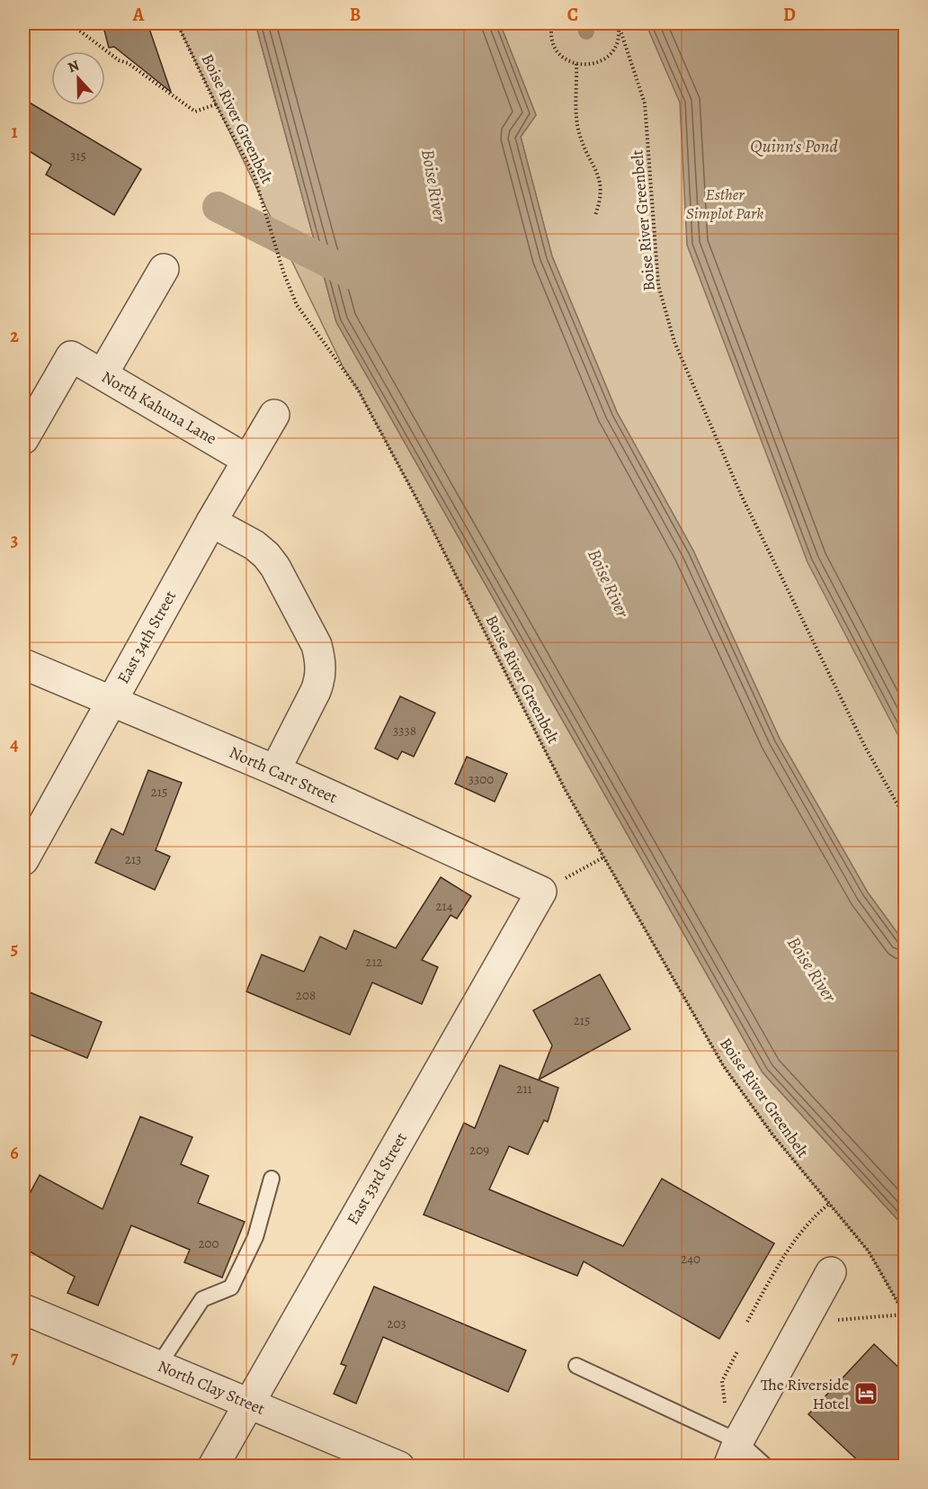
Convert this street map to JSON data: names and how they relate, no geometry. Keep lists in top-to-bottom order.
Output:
{
  "streets": {
    "street": [
      "North Kahuna Lane",
      "East 34th Street",
      "North Carr Street",
      "East 33rd Street",
      "North Clay Street"
    ],
    "path": ["Boise River Greenbelt"]
  },
  "crossings": [
    ["North Kahuna Lane", "East 34th Street"],
    ["East 34th Street", "North Carr Street"],
    ["North Carr Street", "East 33rd Street"],
    ["East 33rd Street", "North Clay Street"]
  ],
  "water": ["Quinn's Pond", "Boise River"],
  "parks": ["Esther Simplot Park"],
  "places": {
    "hotel": ["The Riverside Hotel"]
  },
  "house_numbers": [
    "315",
    "3338",
    "3300",
    "215",
    "213",
    "214",
    "212",
    "208",
    "215",
    "211",
    "209",
    "200",
    "240",
    "203"
  ],
  "north": "top",
  "grid": {
    "columns": [
      "A",
      "B",
      "C",
      "D"
    ],
    "rows": [
      "1",
      "2",
      "3",
      "4",
      "5",
      "6",
      "7"
    ]
  }
}
